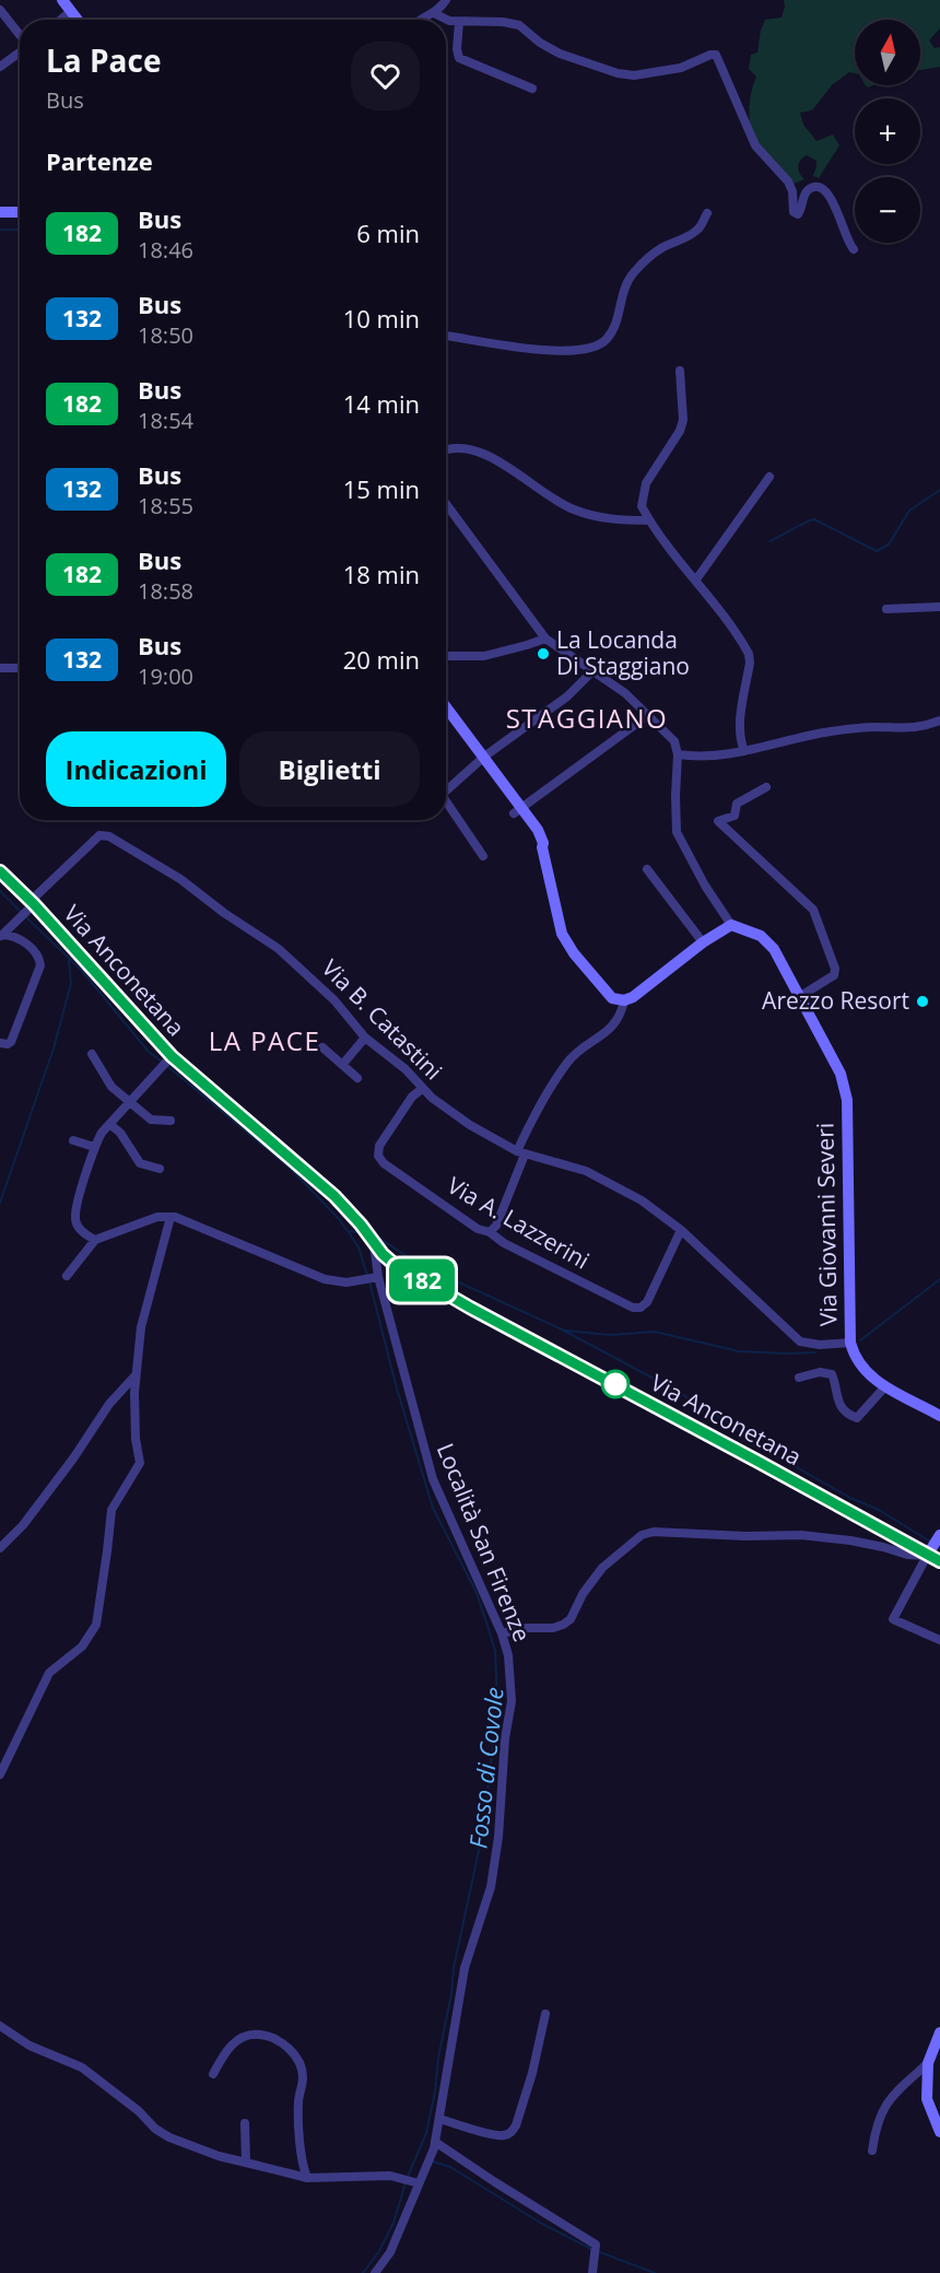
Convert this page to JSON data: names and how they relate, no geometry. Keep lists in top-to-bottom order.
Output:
{
  "streets": {
    "main road": ["Via Anconetana", "Via Giovanni Severi"],
    "street": ["Via B. Catastini", "Via A. Lazzerini", "Località San Firenze"]
  },
  "crossings": [
    ["Via Anconetana", "Via B. Catastini"],
    ["Via Anconetana", "Località San Firenze"],
    ["Via B. Catastini", "Via A. Lazzerini"],
    ["Via B. Catastini", "Via Giovanni Severi"]
  ],
  "districts": ["STAGGIANO", "LA PACE"],
  "water": ["Fosso di Covole"],
  "places": ["La Locanda Di Staggiano", "Arezzo Resort"],
  "lines": ["bus line 182"],
  "north": "top",
  "page": {
    "on_map": "182",
    "map_buttons": ["+", "−"],
    "heading": [
      ["La Pace", "Bus"],
      "Partenze"
    ],
    "list": [
      {
        "mark": "182",
        "name": "Bus",
        "note": "18:46",
        "value": "6 min"
      },
      {
        "mark": "132",
        "name": "Bus",
        "note": "18:50",
        "value": "10 min"
      },
      {
        "mark": "182",
        "name": "Bus",
        "note": "18:54",
        "value": "14 min"
      },
      {
        "mark": "132",
        "name": "Bus",
        "note": "18:55",
        "value": "15 min"
      },
      {
        "mark": "182",
        "name": "Bus",
        "note": "18:58",
        "value": "18 min"
      },
      {
        "mark": "132",
        "name": "Bus",
        "note": "19:00",
        "value": "20 min"
      }
    ],
    "buttons": ["Indicazioni", "Biglietti"]
  }
}
